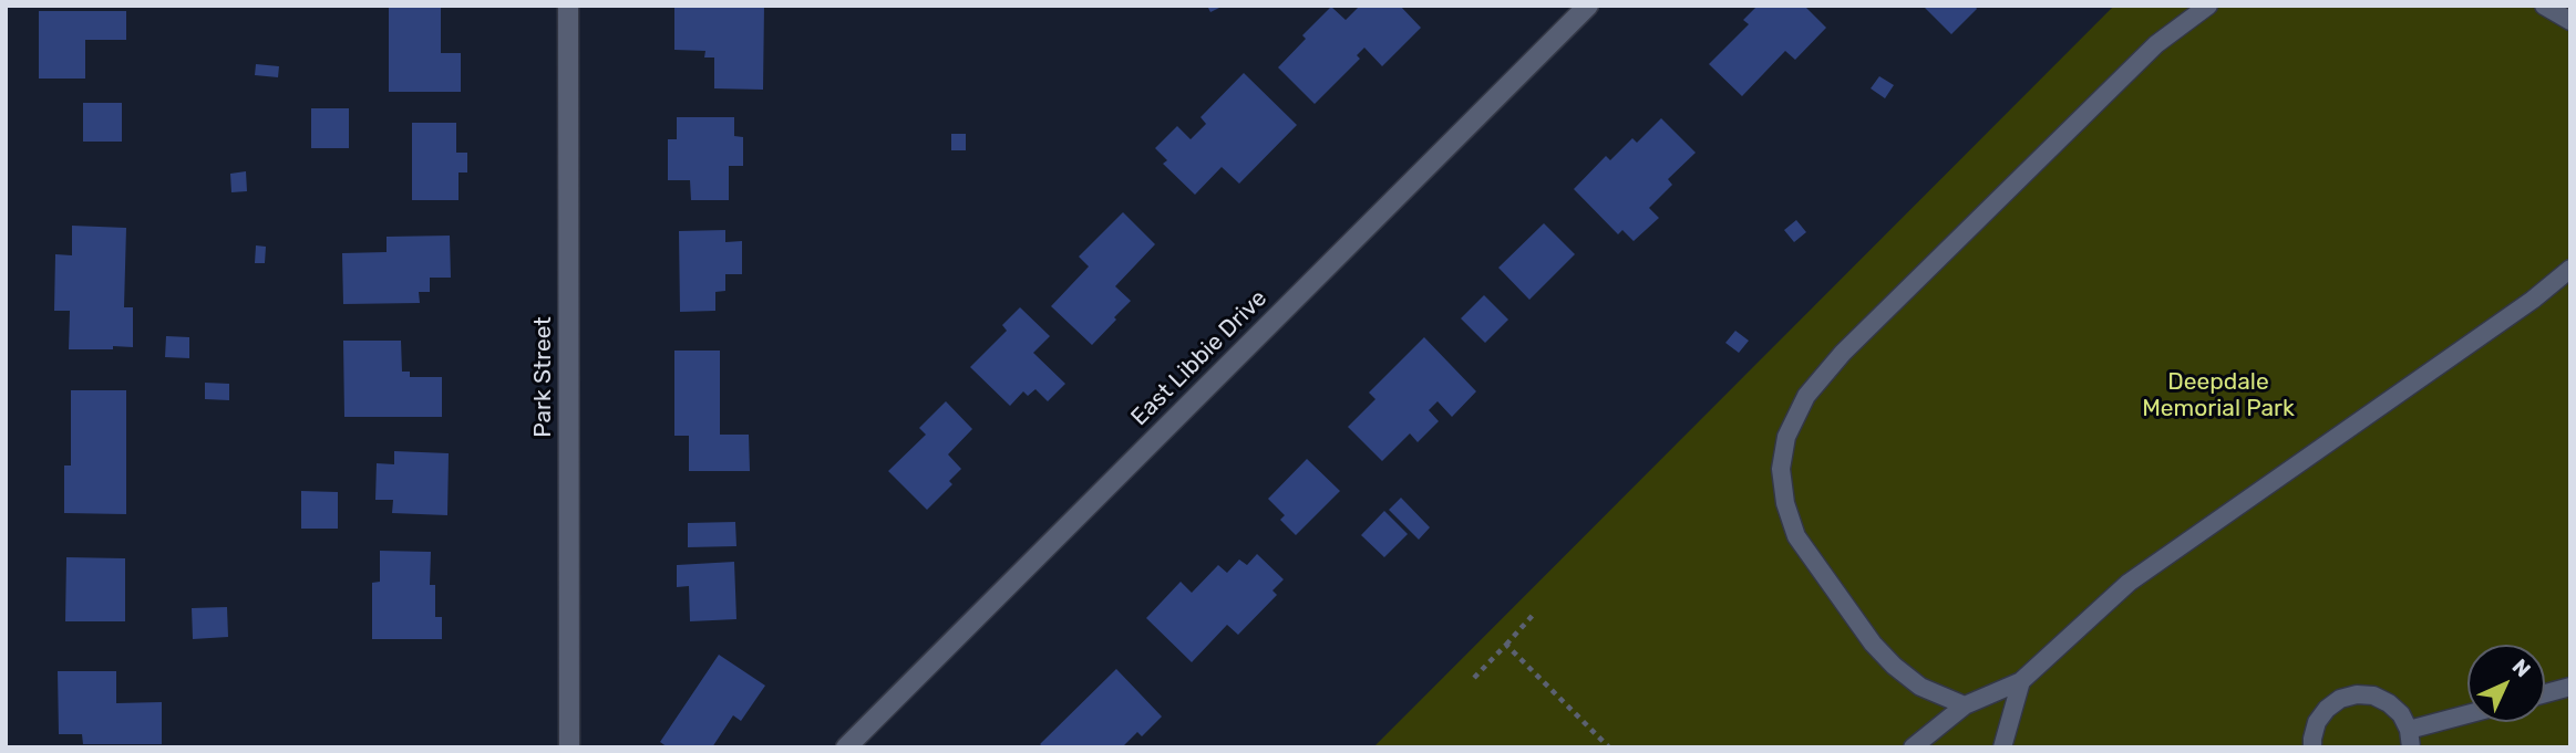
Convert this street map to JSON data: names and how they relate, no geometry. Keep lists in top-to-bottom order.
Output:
{
  "streets": {
    "street": ["East Libbie Drive", "Park Street"]
  },
  "parks": ["Deepdale Memorial Park"],
  "north": "top right"
}
